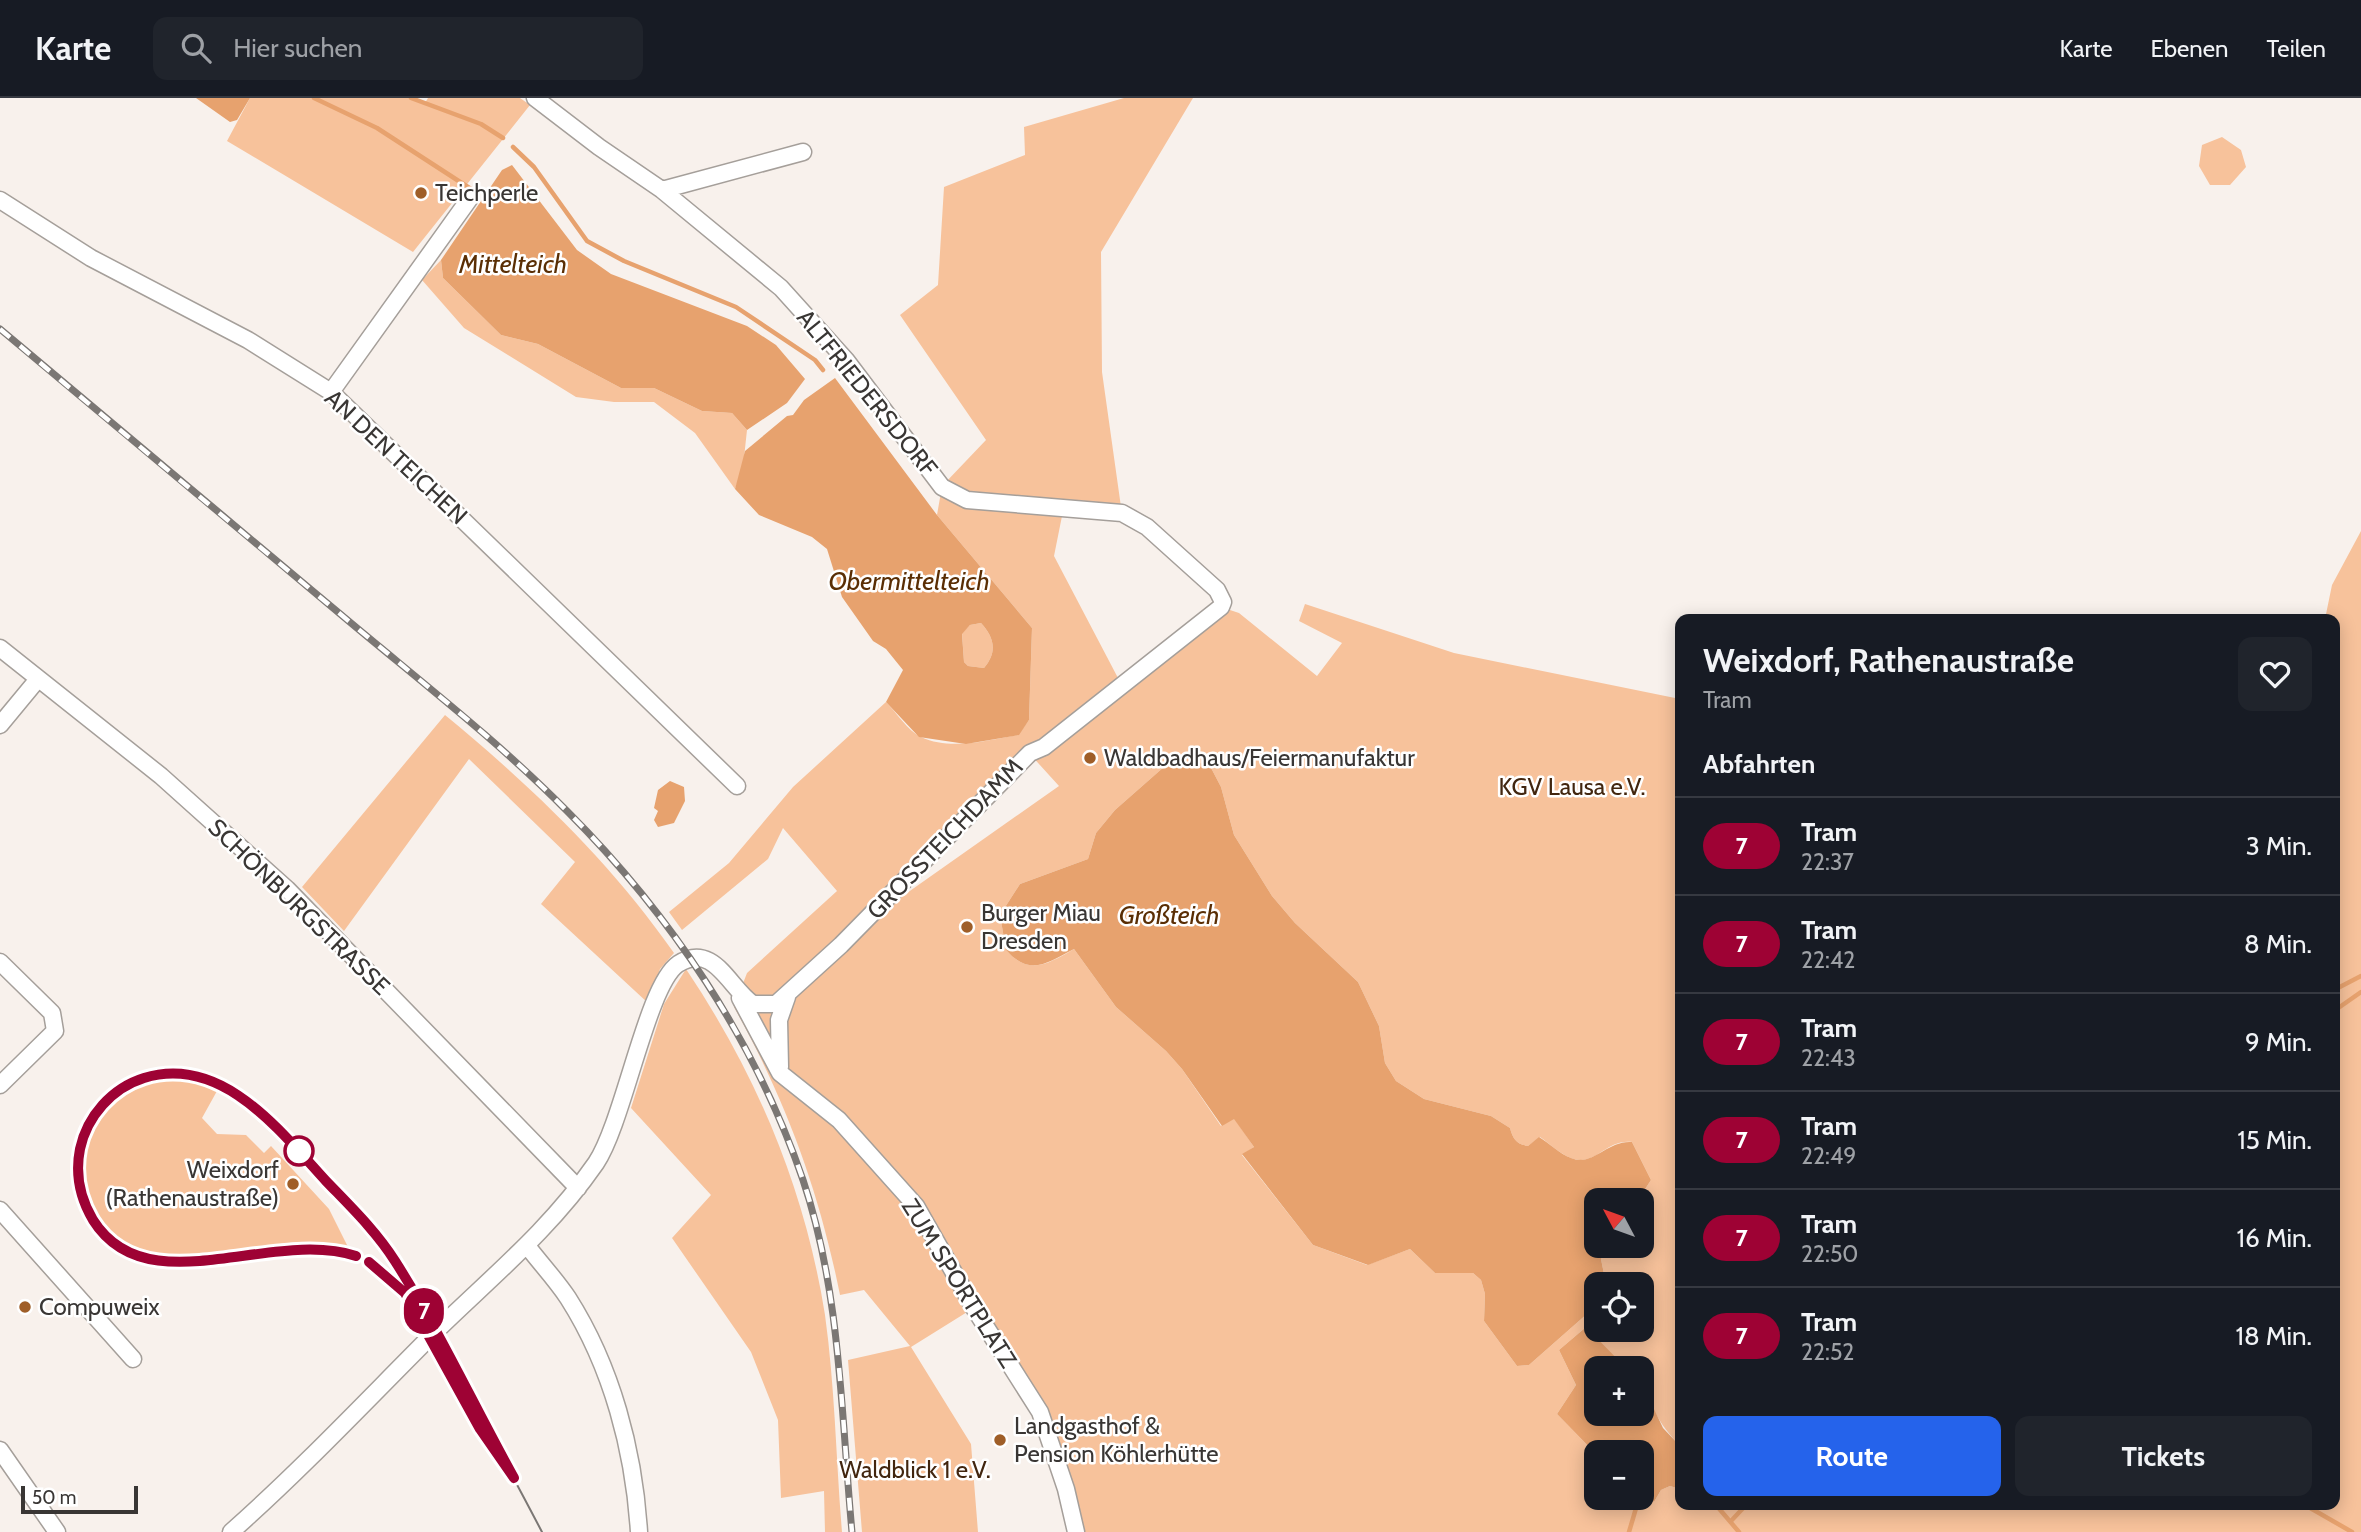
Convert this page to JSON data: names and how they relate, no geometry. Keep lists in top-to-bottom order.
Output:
{
  "streets": {
    "street": [
      "ALTFRIEDERSDORF",
      "AN DEN TEICHEN",
      "GROSSTEICHDAMM",
      "SCHÖNBURGSTRASSE",
      "ZUM SPORTPLATZ"
    ]
  },
  "crossings": [
    ["ALTFRIEDERSDORF", "GROSSTEICHDAMM"],
    ["GROSSTEICHDAMM", "SCHÖNBURGSTRASSE"],
    ["GROSSTEICHDAMM", "ZUM SPORTPLATZ"]
  ],
  "water": ["Mittelteich", "Obermittelteich", "Großteich"],
  "parks": ["KGV Lausa e.V.", "Waldblick 1 e.V."],
  "places": [
    "Teichperle",
    "Waldbadhaus/Feiermanufaktur",
    "Burger Miau Dresden",
    "Weixdorf (Rathenaustraße)",
    "Compuweix",
    "Landgasthof & Pension Köhlerhütte"
  ],
  "lines": ["tram line 7"],
  "scale_bar": "50 m",
  "north": "top left",
  "page": {
    "header": "Karte",
    "search": "Hier suchen",
    "nav": ["Karte", "Ebenen", "Teilen"],
    "on_map": "7",
    "heading": [
      ["Weixdorf, Rathenaustraße", "Tram"],
      "Abfahrten"
    ],
    "list": [
      {
        "mark": "7",
        "name": "Tram",
        "note": "22:37",
        "value": "3 Min."
      },
      {
        "mark": "7",
        "name": "Tram",
        "note": "22:42",
        "value": "8 Min."
      },
      {
        "mark": "7",
        "name": "Tram",
        "note": "22:43",
        "value": "9 Min."
      },
      {
        "mark": "7",
        "name": "Tram",
        "note": "22:49",
        "value": "15 Min."
      },
      {
        "mark": "7",
        "name": "Tram",
        "note": "22:50",
        "value": "16 Min."
      },
      {
        "mark": "7",
        "name": "Tram",
        "note": "22:52",
        "value": "18 Min."
      }
    ],
    "map_buttons": ["+", "−"],
    "buttons": ["Route", "Tickets"],
    "scale": "50 m"
  }
}
